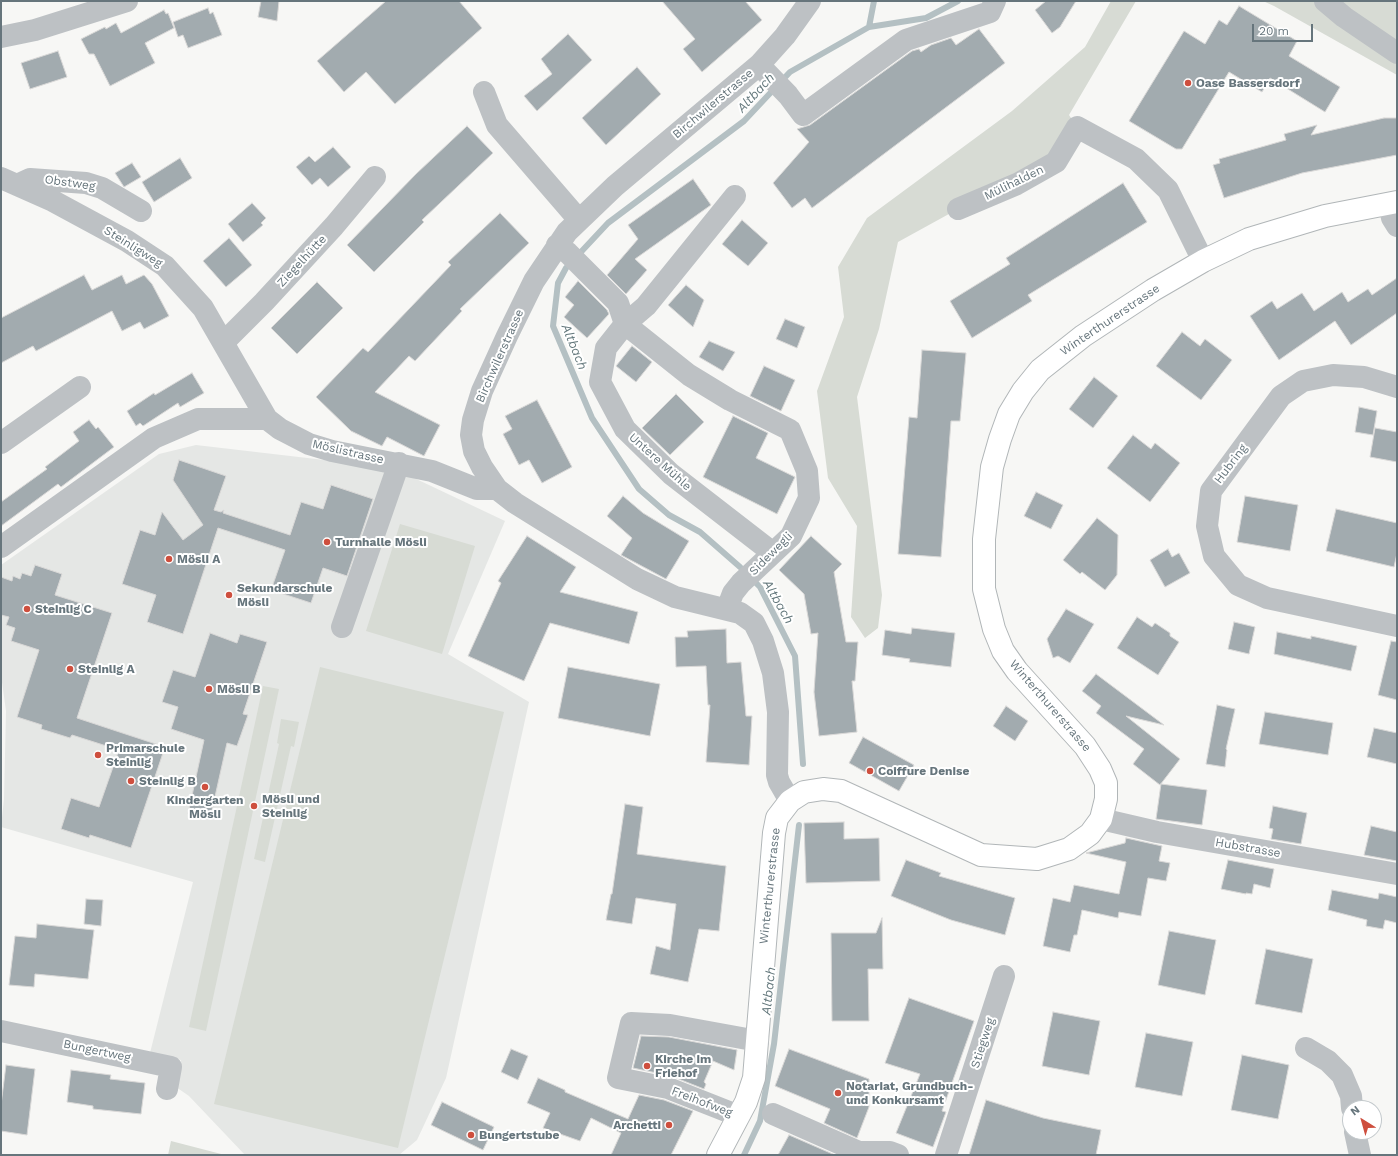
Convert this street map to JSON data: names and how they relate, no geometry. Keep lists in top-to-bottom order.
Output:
{
  "streets": {
    "main road": ["Winterthurerstrasse"],
    "street": [
      "Birchwilerstrasse",
      "Obstweg",
      "Mülihalden",
      "Steinligweg",
      "Ziegelhütte",
      "Möslistrasse",
      "Untere Mühle",
      "Hubring",
      "Sidewegli",
      "Hubstrasse",
      "Stiegweg",
      "Bungertweg",
      "Freihofweg"
    ]
  },
  "crossings": [
    ["Birchwilerstrasse", "Winterthurerstrasse"],
    ["Birchwilerstrasse", "Möslistrasse"],
    ["Birchwilerstrasse", "Sidewegli"],
    ["Obstweg", "Steinligweg"],
    ["Mülihalden", "Winterthurerstrasse"],
    ["Steinligweg", "Ziegelhütte"],
    ["Steinligweg", "Möslistrasse"],
    ["Winterthurerstrasse", "Hubstrasse"],
    ["Winterthurerstrasse", "Freihofweg"],
    ["Untere Mühle", "Sidewegli"]
  ],
  "water": ["Altbach"],
  "places": [
    "Oase Bassersdorf",
    "Turnhalle Mösli",
    "Mösli A",
    "Sekundarschule Mösli",
    "Steinlig C",
    "Steinlig A",
    "Mösli B",
    "Primarschule Steinlig",
    "Coiffure Denise",
    "Steinlig B",
    "Kindergarten Mösli",
    "Mösli und Steinlig",
    "Kirche im Friehof",
    "Notariat, Grundbuch- und Konkursamt",
    "Archetti",
    "Bungertstube"
  ],
  "scale_bar": "20 m",
  "north": "top left"
}
